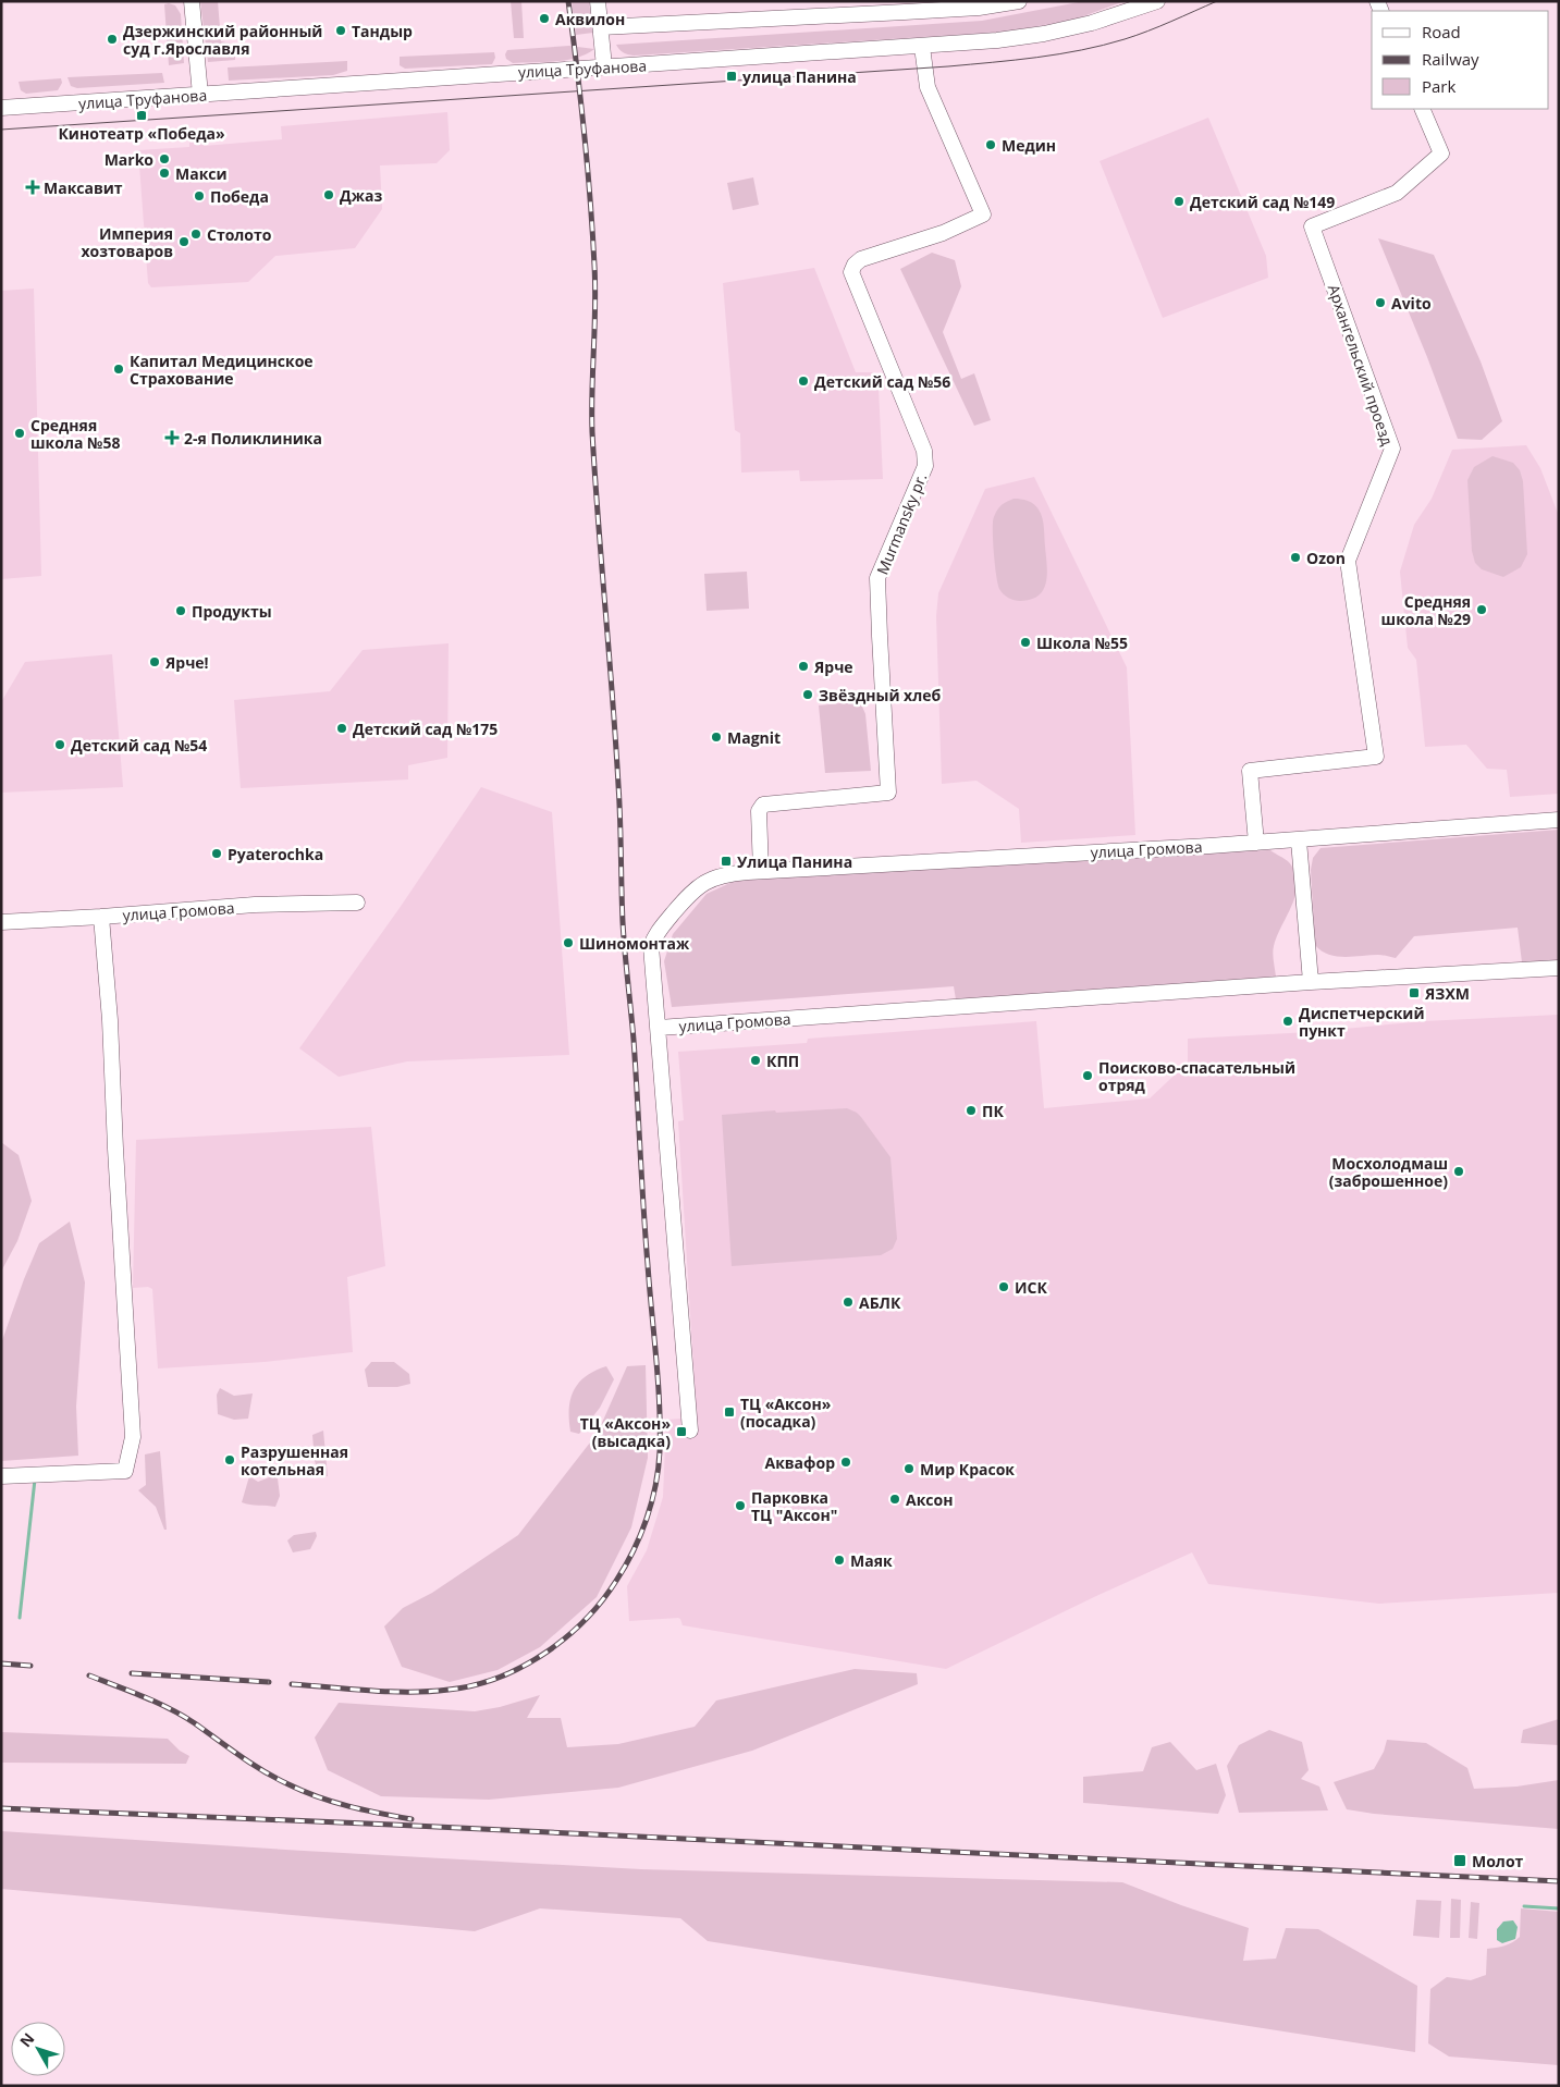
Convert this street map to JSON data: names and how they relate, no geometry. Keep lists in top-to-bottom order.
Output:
{
  "streets": {
    "street": [
      "улица Труфанова",
      "Архангельский проезд",
      "Murmansky pr.",
      "улица Громова"
    ]
  },
  "crossings": [
    ["улица Труфанова", "Murmansky pr."],
    ["Архангельский проезд", "улица Громова"],
    ["Murmansky pr.", "улица Громова"]
  ],
  "places": {
    "other": [
      "Аквилон",
      "Тандыр",
      "Дзержинский районный суд г.Ярославля",
      "Медин",
      "Marko",
      "Макси",
      "Джаз",
      "Победа",
      "Детский сад №149",
      "Столото",
      "Империя хозтоваров",
      "Avito",
      "Капитал Медицинское Страхование",
      "Детский сад №56",
      "Средняя школа №58",
      "Ozon",
      "Средняя школа №29",
      "Продукты",
      "Школа №55",
      "Ярче!",
      "Ярче",
      "Звёздный хлеб",
      "Детский сад №175",
      "Magnit",
      "Детский сад №54",
      "Pyaterochka",
      "Шиномонтаж",
      "Диспетчерский пункт",
      "КПП",
      "Поисково-спасательный отряд",
      "ПК",
      "Мосхолодмаш (заброшенное)",
      "ИСК",
      "АБЛК",
      "Разрушенная котельная",
      "Аквафор",
      "Мир Красок",
      "Аксон",
      "Парковка ТЦ \"Аксон\"",
      "Маяк"
    ],
    "transit": [
      "улица Панина",
      "Кинотеатр «Победа»",
      "Улица Панина",
      "ЯЗХМ",
      "ТЦ «Аксон» (посадка)",
      "ТЦ «Аксон» (высадка)",
      "Молот"
    ],
    "health": ["Максавит", "2-я Поликлиника"]
  },
  "legend": ["Road", "Railway", "Park"],
  "north": "top left"
}
